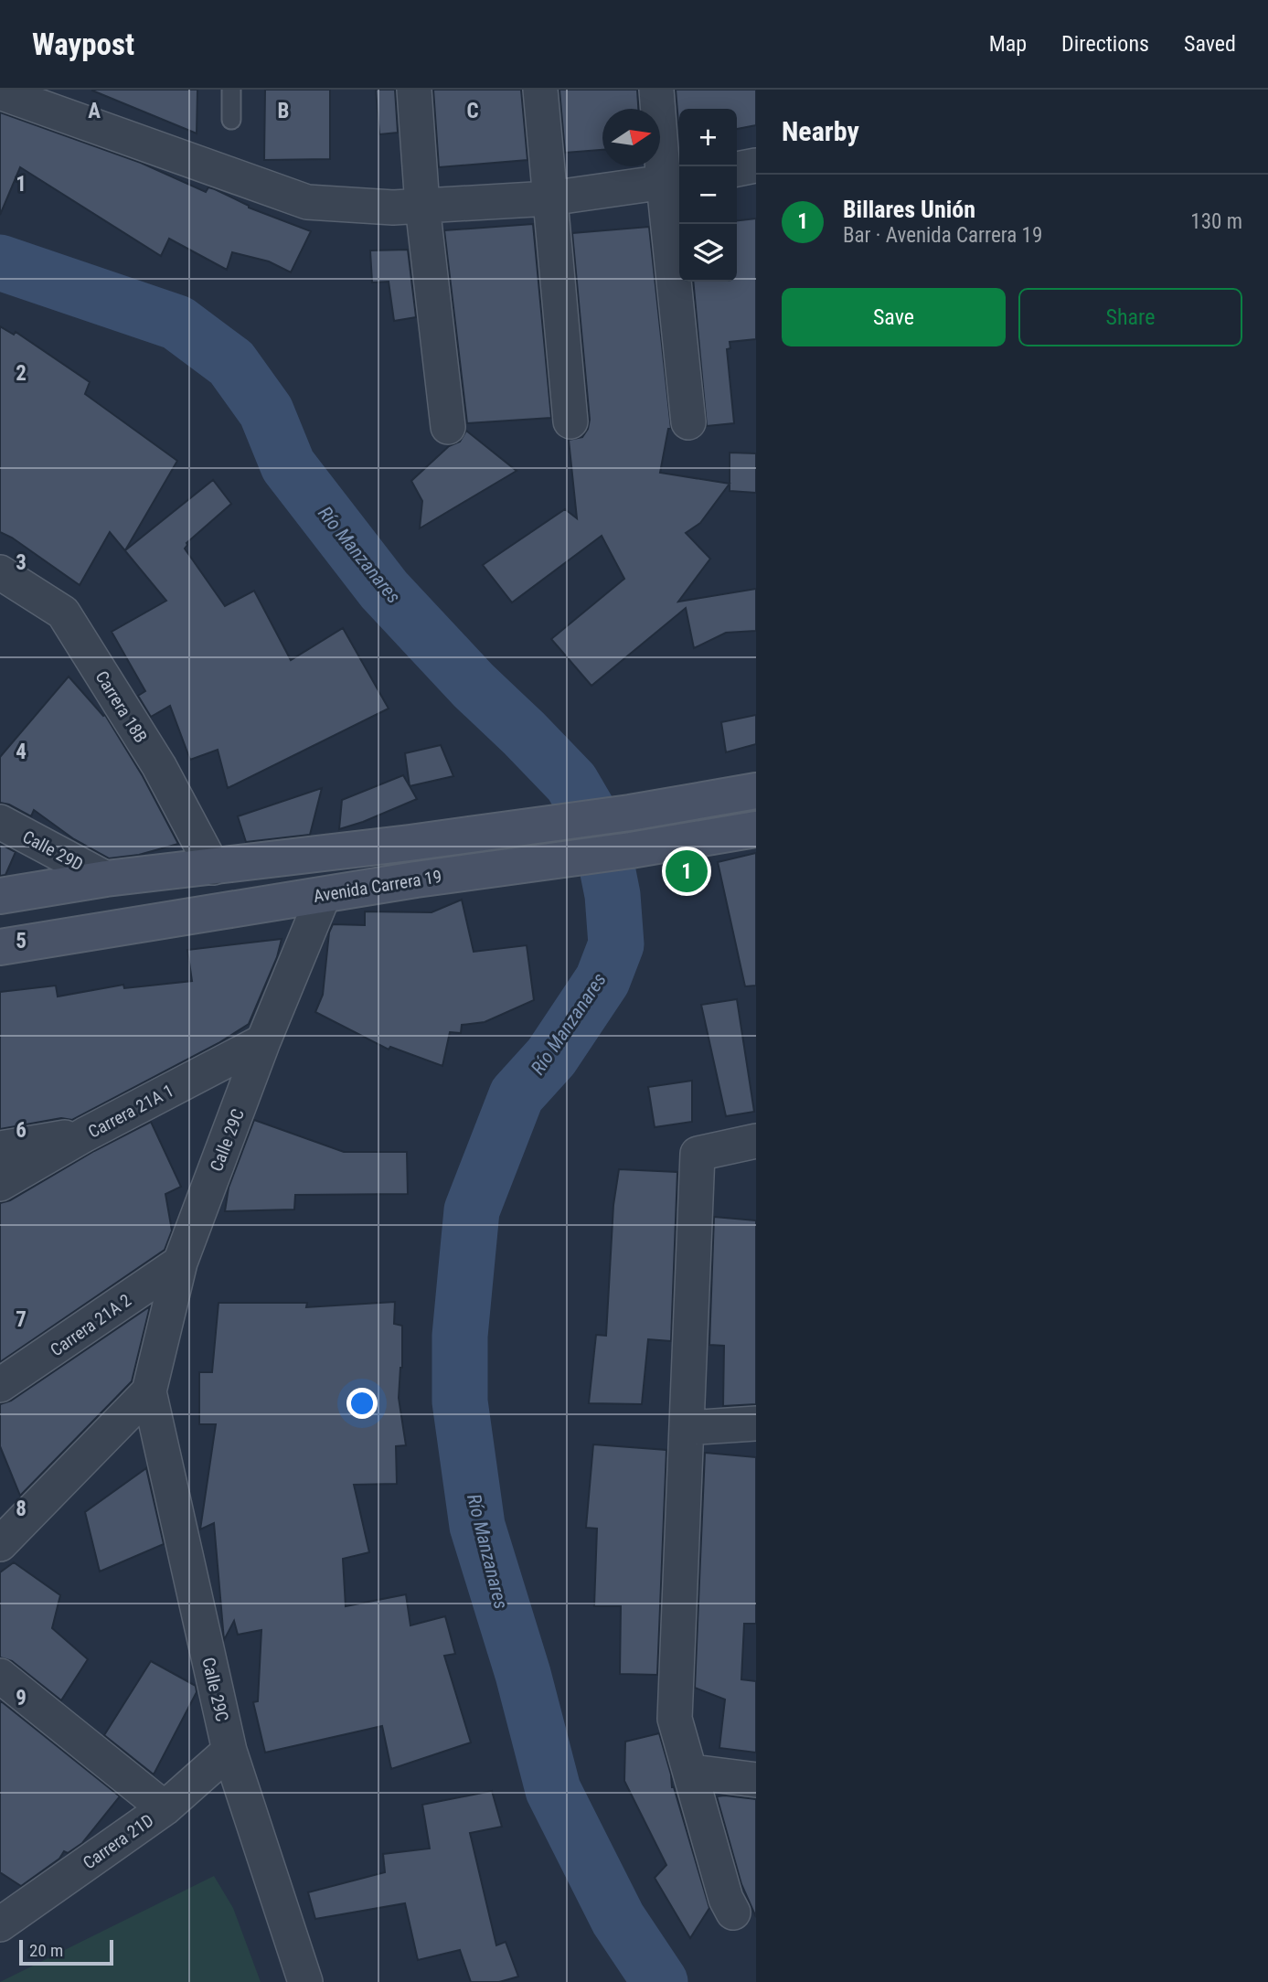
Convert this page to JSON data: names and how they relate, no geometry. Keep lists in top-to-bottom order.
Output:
{
  "streets": {
    "main road": ["Avenida Carrera 19"],
    "street": [
      "Carrera 18B",
      "Calle 29D",
      "Carrera 21A 1",
      "Calle 29C",
      "Carrera 21A 2",
      "Carrera 21D"
    ]
  },
  "crossings": [
    ["Avenida Carrera 19", "Calle 29C"],
    ["Carrera 21A 1", "Calle 29C"],
    ["Calle 29C", "Carrera 21A 2"],
    ["Calle 29C", "Carrera 21D"]
  ],
  "water": ["Río Manzanares"],
  "scale_bar": "20 m",
  "north": "right",
  "page": {
    "header": "Waypost",
    "nav": ["Map", "Directions", "Saved"],
    "heading": "Nearby",
    "map_buttons": ["+", "−"],
    "list": [
      {
        "mark": "1",
        "name": "Billares Unión",
        "note": "Bar · Avenida Carrera 19",
        "value": "130 m"
      }
    ],
    "buttons": ["Save", "Share"],
    "pins": "1",
    "scale": "20 m"
  },
  "grid": {
    "columns": ["A", "B", "C"],
    "rows": [
      "1",
      "2",
      "3",
      "4",
      "5",
      "6",
      "7",
      "8",
      "9"
    ]
  }
}
